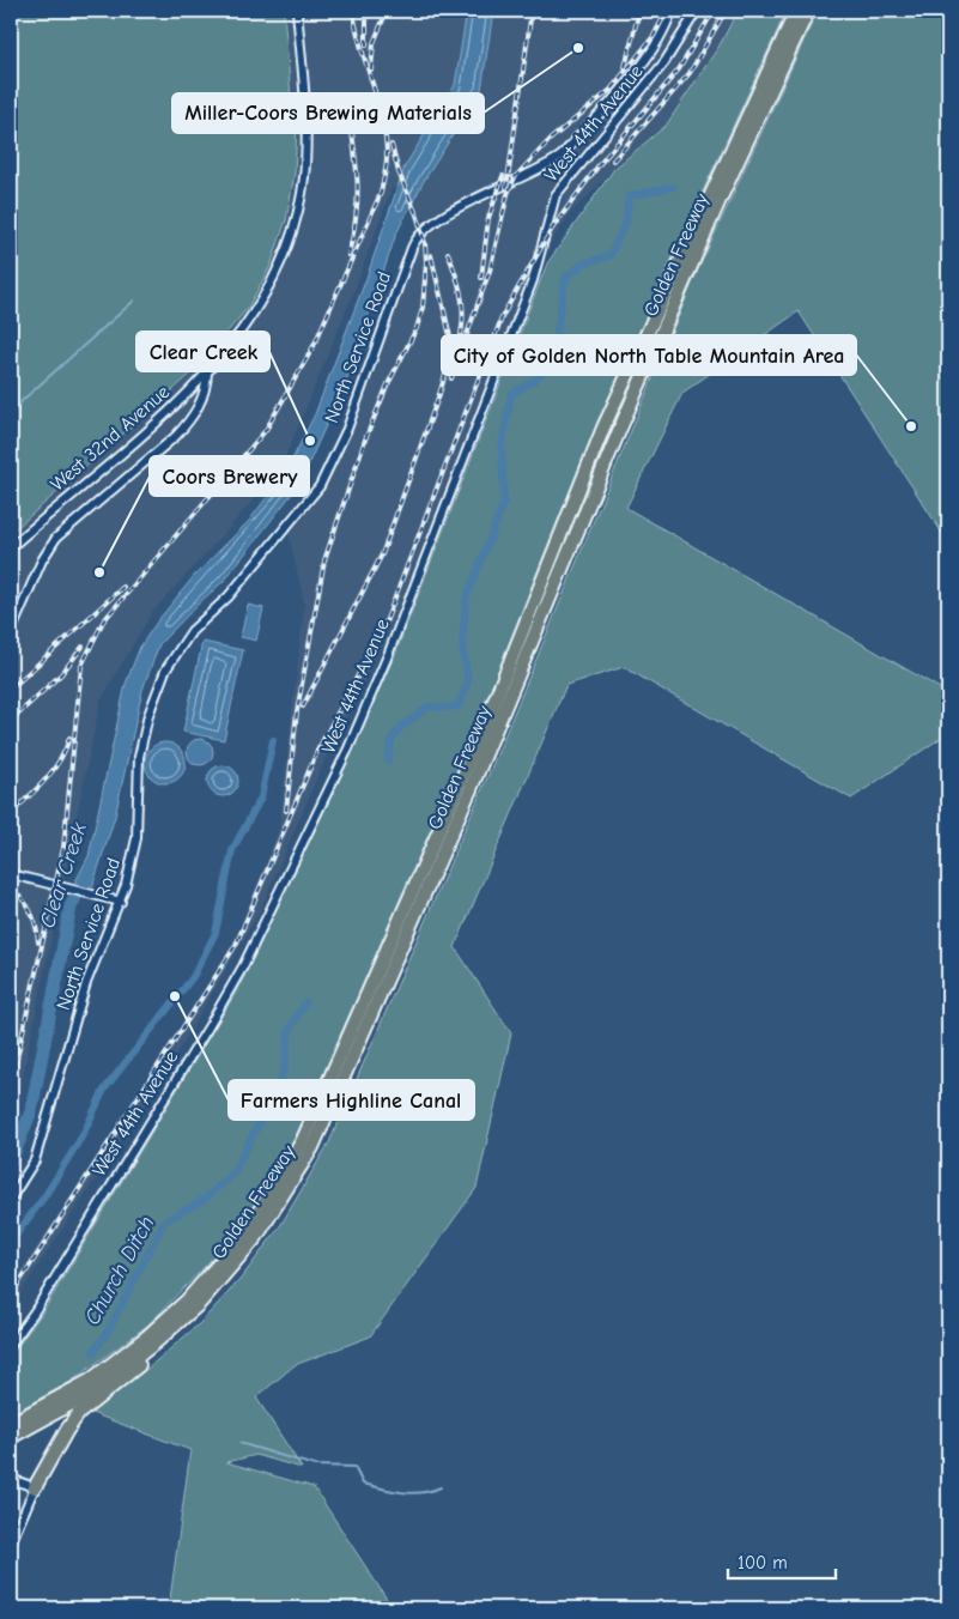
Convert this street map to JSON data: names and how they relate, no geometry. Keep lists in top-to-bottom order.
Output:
{
  "streets": {
    "highway": ["Golden Freeway"],
    "street": ["West 44th Avenue", "North Service Road", "West 32nd Avenue"]
  },
  "water": ["Clear Creek", "Church Ditch"],
  "places": [
    "Miller-Coors Brewing Materials",
    "City of Golden North Table Mountain Area",
    "Clear Creek",
    "Coors Brewery",
    "Farmers Highline Canal"
  ],
  "scale_bar": "100 m"
}
